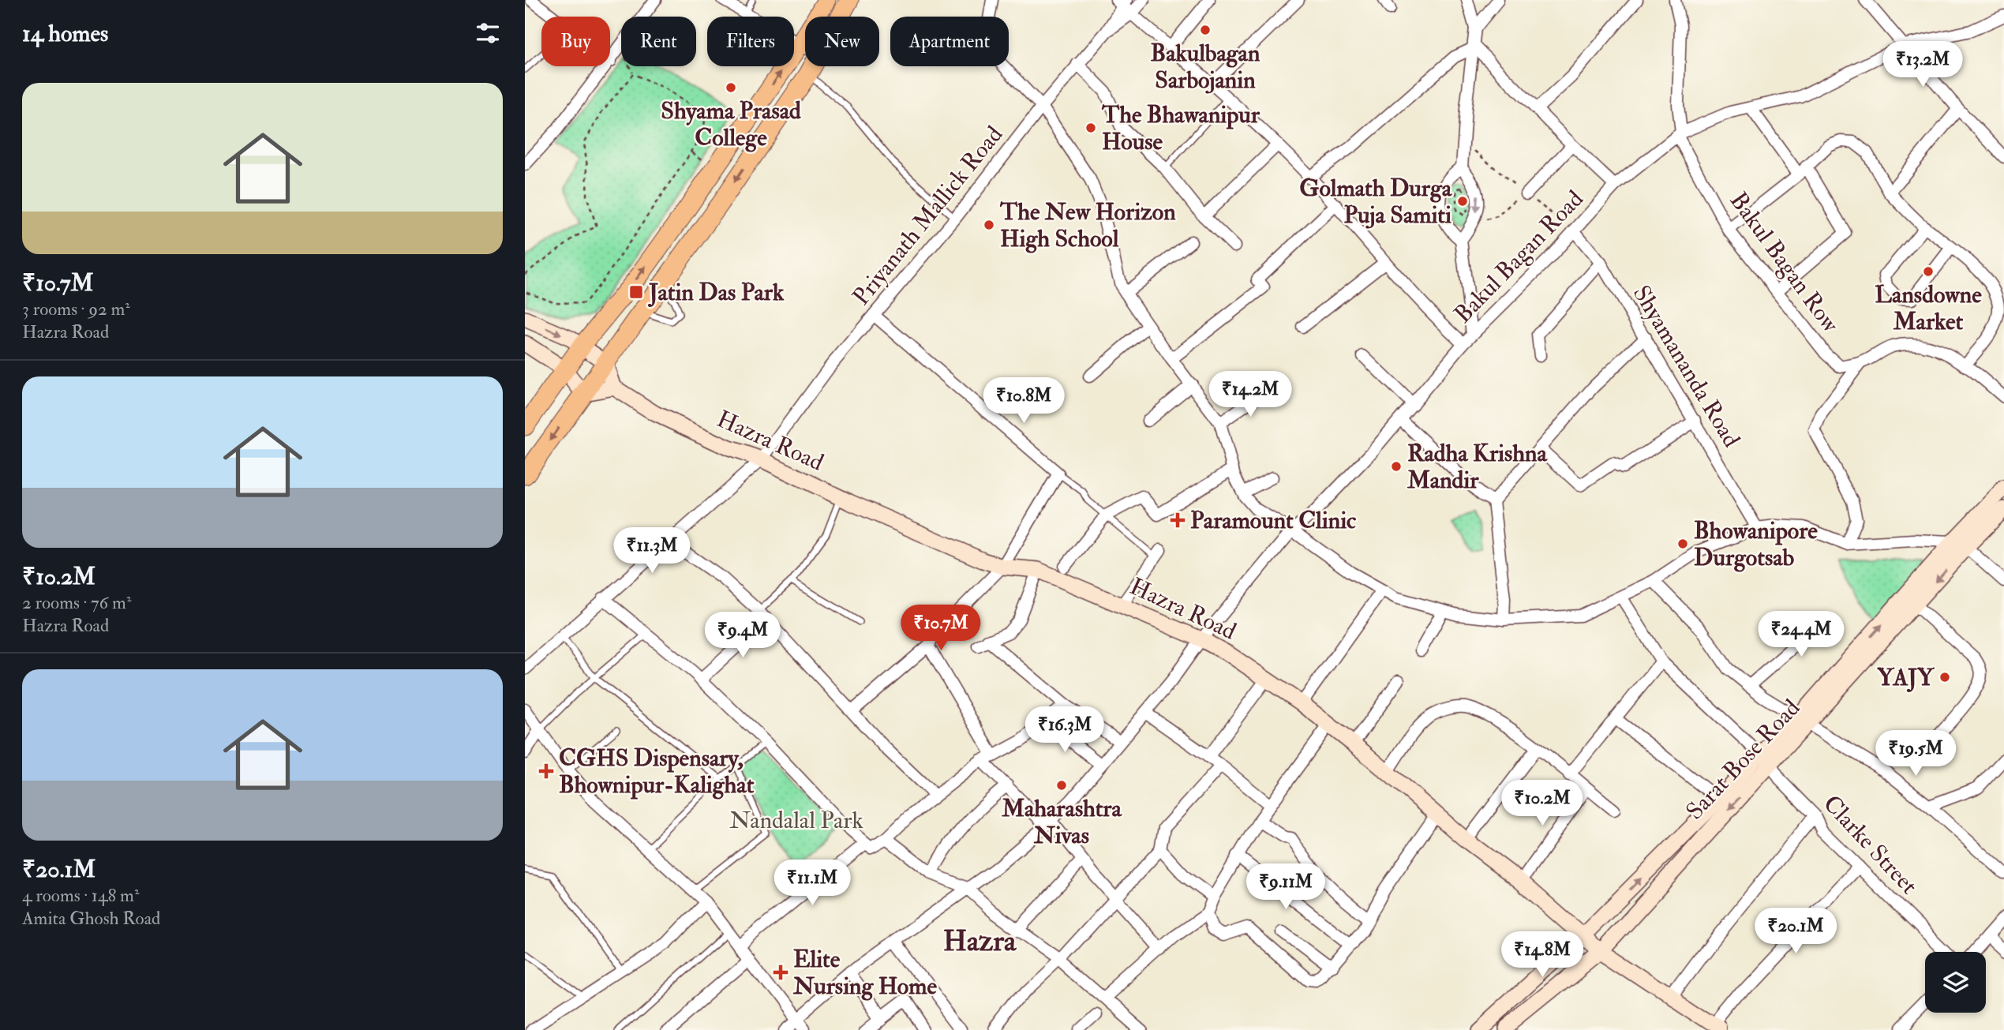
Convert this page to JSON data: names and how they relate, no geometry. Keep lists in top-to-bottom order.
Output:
{
  "streets": {
    "main road": ["Hazra Road", "Sarat Bose Road"],
    "street": [
      "Priyanath Mallick Road",
      "Bakul Bagan Road",
      "Bakul Bagan Row",
      "Shyamananda Road",
      "Clarke Street"
    ]
  },
  "crossings": [
    ["Priyanath Mallick Road", "Bakul Bagan Road"],
    ["Priyanath Mallick Road", "Hazra Road"],
    ["Bakul Bagan Road", "Bakul Bagan Row"],
    ["Bakul Bagan Road", "Shyamananda Road"],
    ["Hazra Road", "Sarat Bose Road"],
    ["Sarat Bose Road", "Clarke Street"]
  ],
  "districts": ["Hazra"],
  "parks": ["Nandalal Park"],
  "places": {
    "other": [
      "Bakulbagan Sarbojanin",
      "Shyama Prasad College",
      "The Bhawanipur House",
      "Golmath Durga Puja Samiti",
      "The New Horizon High School",
      "Lansdowne Market",
      "Radha Krishna Mandir",
      "Bhowanipore Durgotsab",
      "YAJY",
      "Maharashtra Nivas"
    ],
    "transit": ["Jatin Das Park"],
    "health": ["Paramount Clinic", "CGHS Dispensary, Bhownipur-Kalighat", "Elite Nursing Home"]
  },
  "page": {
    "heading": "14 homes",
    "chip": [
      "Buy",
      "Rent",
      "Filters",
      "New",
      "Apartment"
    ],
    "price": [
      "₹13.2M",
      "₹14.2M",
      "₹10.8M",
      "₹11.3M",
      "₹10.7M",
      "₹24.4M",
      "₹9.4M",
      "₹16.3M",
      "₹19.5M",
      "₹10.2M",
      "₹11.1M",
      "₹9.11M",
      "₹20.1M",
      "₹14.8M"
    ],
    "list": [
      {
        "name": "₹10.7M",
        "note": "3 rooms · 92 m² · Hazra Road"
      },
      {
        "name": "₹10.2M",
        "note": "2 rooms · 76 m² · Hazra Road"
      },
      {
        "name": "₹20.1M",
        "note": "4 rooms · 148 m² · Amita Ghosh Road"
      }
    ]
  }
}
